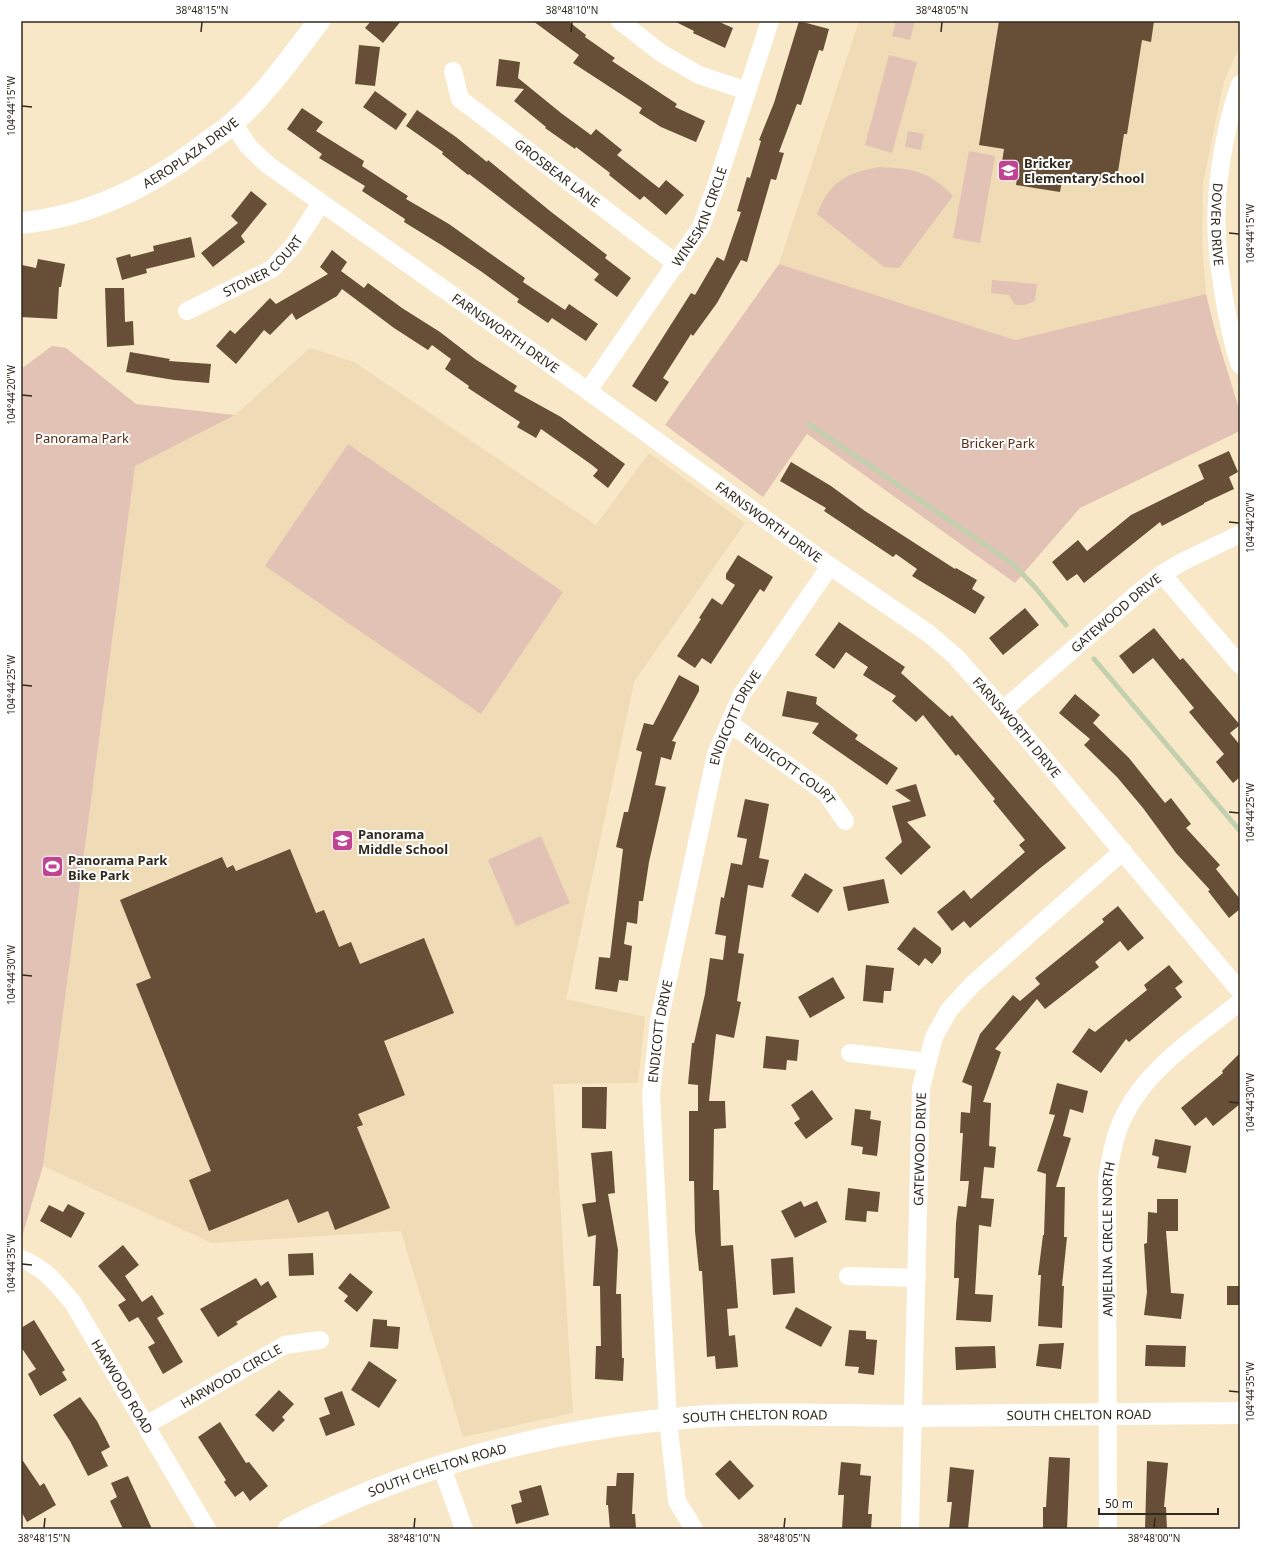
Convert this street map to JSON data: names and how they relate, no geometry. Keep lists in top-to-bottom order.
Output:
{
  "streets": {
    "main road": ["AEROPLAZA DRIVE", "SOUTH CHELTON ROAD"],
    "street": [
      "GROSBEAR LANE",
      "WINESKIN CIRCLE",
      "DOVER DRIVE",
      "STONER COURT",
      "FARNSWORTH DRIVE",
      "GATEWOOD DRIVE",
      "ENDICOTT DRIVE",
      "ENDICOTT COURT",
      "AMJELINA CIRCLE NORTH",
      "HARWOOD CIRCLE",
      "HARWOOD ROAD"
    ]
  },
  "crossings": [
    ["AEROPLAZA DRIVE", "FARNSWORTH DRIVE"],
    ["GROSBEAR LANE", "WINESKIN CIRCLE"],
    ["WINESKIN CIRCLE", "FARNSWORTH DRIVE"],
    ["STONER COURT", "FARNSWORTH DRIVE"],
    ["FARNSWORTH DRIVE", "GATEWOOD DRIVE"],
    ["FARNSWORTH DRIVE", "ENDICOTT DRIVE"],
    ["GATEWOOD DRIVE", "SOUTH CHELTON ROAD"],
    ["ENDICOTT DRIVE", "ENDICOTT COURT"],
    ["ENDICOTT DRIVE", "SOUTH CHELTON ROAD"],
    ["AMJELINA CIRCLE NORTH", "SOUTH CHELTON ROAD"],
    ["HARWOOD CIRCLE", "HARWOOD ROAD"]
  ],
  "parks": ["Panorama Park", "Bricker Park"],
  "places": {
    "school or university": ["Bricker Elementary School", "Panorama Middle School"],
    "sports": ["Panorama Park Bike Park"]
  },
  "scale_bar": "50 m",
  "coordinates": [
    "38°48'15\"N",
    "38°48'10\"N",
    "38°48'05\"N",
    "104°44'15\"W",
    "104°44'20\"W",
    "104°44'25\"W",
    "104°44'30\"W",
    "104°44'35\"W",
    "38°48'00\"N"
  ]
}
